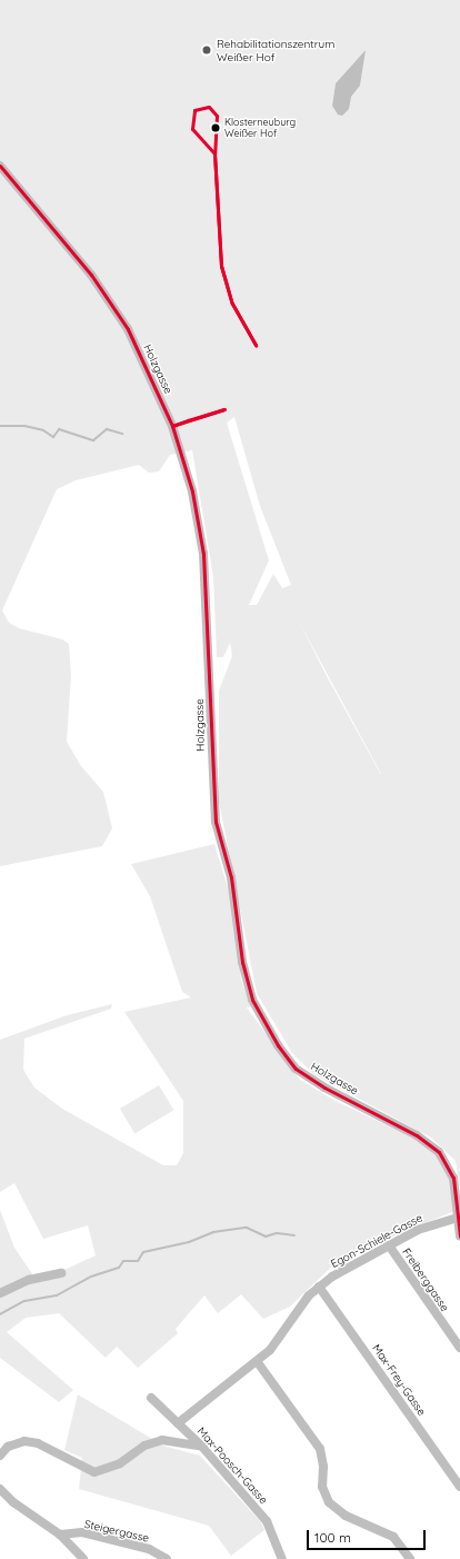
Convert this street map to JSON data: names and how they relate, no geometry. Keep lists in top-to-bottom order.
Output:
{
  "streets": {
    "street": [
      "Holzgasse",
      "Egon-Schiele-Gasse",
      "Freiberggasse",
      "Max-Frey-Gasse",
      "Max-Poosch-Gasse",
      "Steigergasse"
    ]
  },
  "crossings": [
    ["Holzgasse", "Egon-Schiele-Gasse"],
    ["Egon-Schiele-Gasse", "Freiberggasse"],
    ["Egon-Schiele-Gasse", "Max-Frey-Gasse"],
    ["Egon-Schiele-Gasse", "Max-Poosch-Gasse"]
  ],
  "places": ["Rehabilitationszentrum Weißer Hof", "Klosterneuburg Weißer Hof"],
  "scale_bar": "100 m"
}
